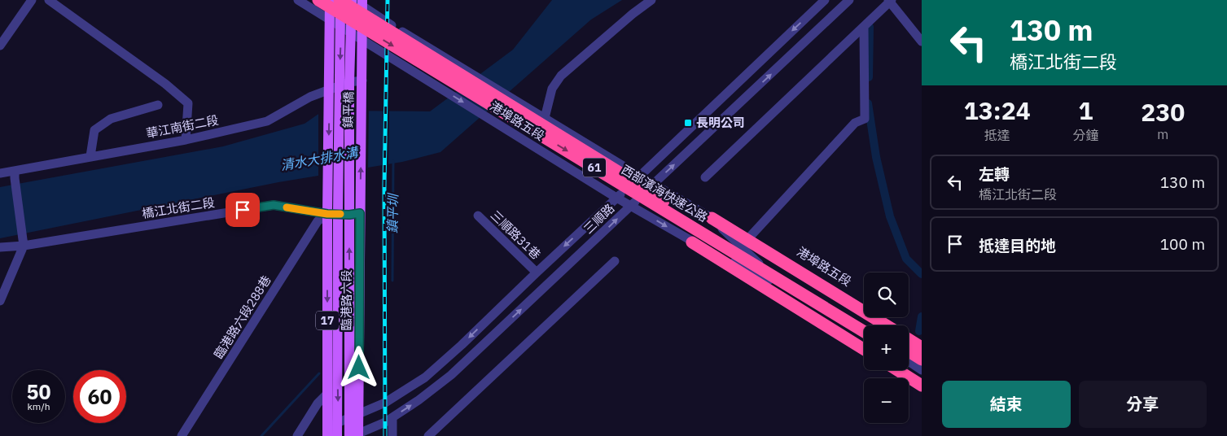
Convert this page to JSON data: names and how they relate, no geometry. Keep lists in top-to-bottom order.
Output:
{
  "streets": {
    "highway": ["61", "西部濱海快速公路"],
    "main road": ["鎮平橋", "臨港路六段", "17"],
    "street": [
      "港埠路五段",
      "華江南街二段",
      "橋江北街二段",
      "三順路",
      "三順路31巷",
      "臨港路六段288巷"
    ]
  },
  "crossings": [
    ["鎮平橋", "華江南街二段"],
    ["鎮平橋", "橋江北街二段"],
    ["鎮平橋", "臨港路六段"],
    ["鎮平橋", "臨港路六段288巷"],
    ["鎮平橋", "17"],
    ["港埠路五段", "三順路"],
    ["港埠路五段", "17"],
    ["華江南街二段", "17"],
    ["西部濱海快速公路", "17"],
    ["橋江北街二段", "臨港路六段"],
    ["橋江北街二段", "臨港路六段288巷"],
    ["三順路", "三順路31巷"],
    ["三順路", "臨港路六段"],
    ["臨港路六段", "臨港路六段288巷"]
  ],
  "water": ["清水大排水溝", "鎮平圳"],
  "places": {
    "transit": ["長明公司"]
  },
  "page": {
    "turn": ["130 m", "橋江北街二段"],
    "eta": [
      "13:24",
      "抵達",
      "1",
      "分鐘",
      "230",
      "m"
    ],
    "list": [
      {
        "name": "左轉",
        "note": "橋江北街二段",
        "value": "130 m"
      },
      {
        "name": "抵達目的地",
        "value": "100 m"
      }
    ],
    "map_buttons": ["+", "−"],
    "speed": "50 km/h",
    "limit": "60",
    "buttons": ["結束", "分享"]
  }
}
